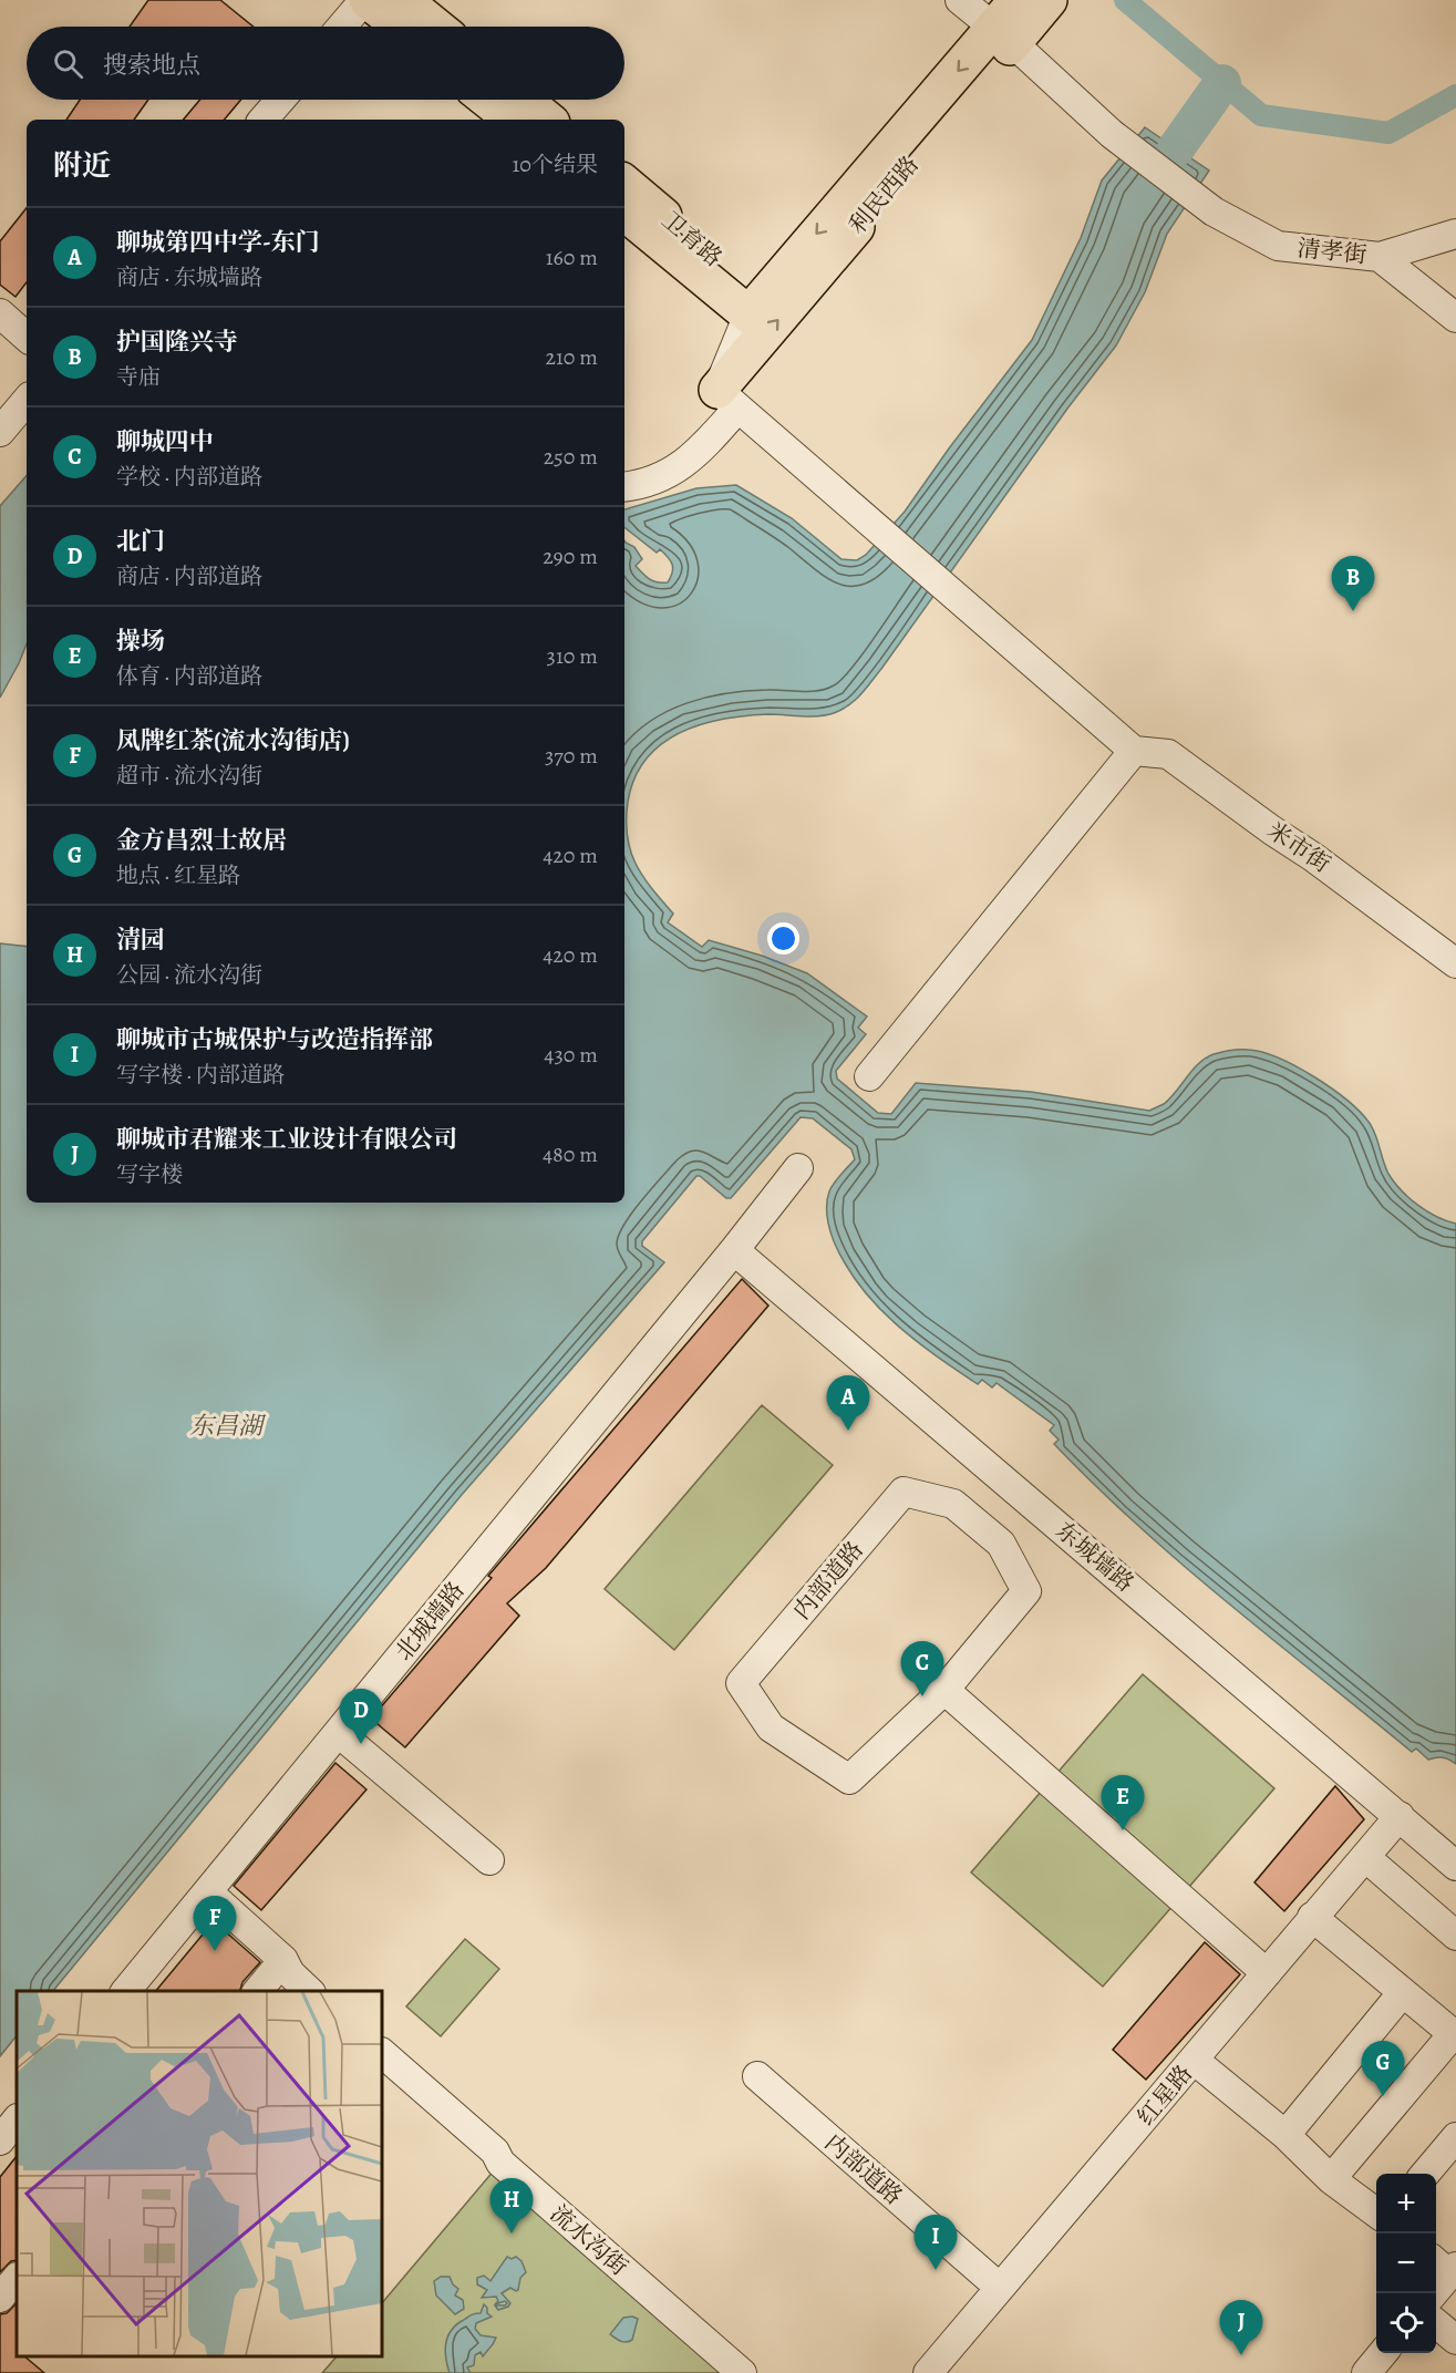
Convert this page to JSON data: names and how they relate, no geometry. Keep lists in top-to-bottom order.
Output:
{
  "streets": {
    "main road": ["利民西路", "卫育路"],
    "street": [
      "清孝街",
      "米市街",
      "东城墙路",
      "内部道路",
      "北城墙路",
      "红星路",
      "流水沟街"
    ]
  },
  "crossings": [
    ["利民西路", "卫育路"],
    ["利民西路", "清孝街"],
    ["东城墙路", "北城墙路"],
    ["东城墙路", "红星路"],
    ["内部道路", "红星路"]
  ],
  "water": ["东昌湖"],
  "page": {
    "search": "搜索地点",
    "heading": ["附近", "10个结果"],
    "list": [
      {
        "mark": "A",
        "name": "聊城第四中学-东门",
        "note": "商店 · 东城墙路",
        "value": "160 m"
      },
      {
        "mark": "B",
        "name": "护国隆兴寺",
        "note": "寺庙",
        "value": "210 m"
      },
      {
        "mark": "C",
        "name": "聊城四中",
        "note": "学校 · 内部道路",
        "value": "250 m"
      },
      {
        "mark": "D",
        "name": "北门",
        "note": "商店 · 内部道路",
        "value": "290 m"
      },
      {
        "mark": "E",
        "name": "操场",
        "note": "体育 · 内部道路",
        "value": "310 m"
      },
      {
        "mark": "F",
        "name": "凤牌红茶(流水沟街店)",
        "note": "超市 · 流水沟街",
        "value": "370 m"
      },
      {
        "mark": "G",
        "name": "金方昌烈士故居",
        "note": "地点 · 红星路",
        "value": "420 m"
      },
      {
        "mark": "H",
        "name": "清园",
        "note": "公园 · 流水沟街",
        "value": "420 m"
      },
      {
        "mark": "I",
        "name": "聊城市古城保护与改造指挥部",
        "note": "写字楼 · 内部道路",
        "value": "430 m"
      },
      {
        "mark": "J",
        "name": "聊城市君耀来工业设计有限公司",
        "note": "写字楼",
        "value": "480 m"
      }
    ],
    "pins": [
      "B",
      "A",
      "C",
      "D",
      "E",
      "F",
      "G",
      "H",
      "I",
      "J"
    ],
    "map_buttons": ["+", "−"]
  }
}
